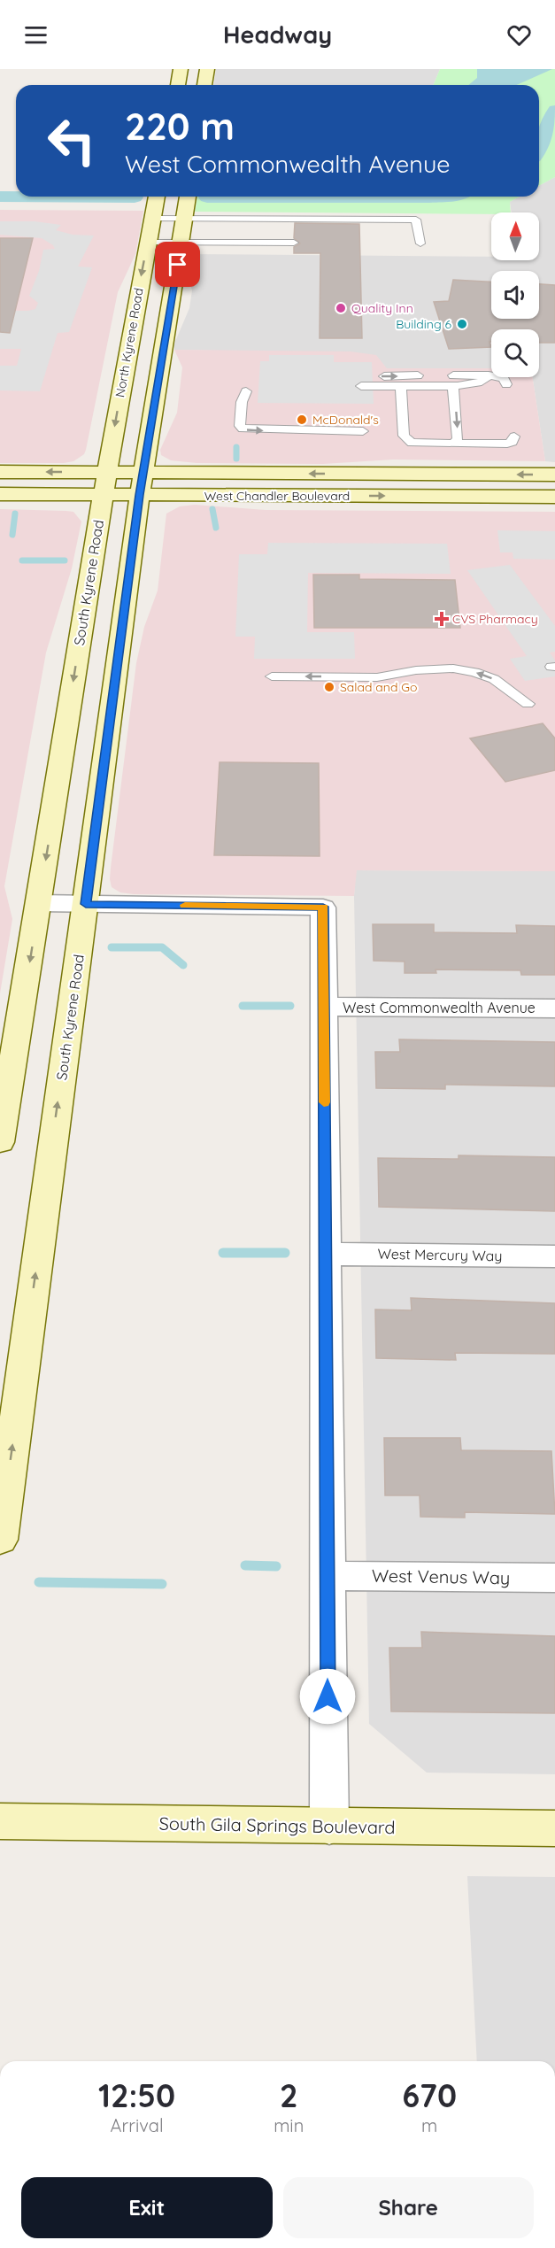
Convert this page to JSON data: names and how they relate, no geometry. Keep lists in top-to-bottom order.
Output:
{
  "streets": {
    "main road": [
      "North Kyrene Road",
      "West Chandler Boulevard",
      "South Kyrene Road",
      "South Gila Springs Boulevard"
    ],
    "street": ["West Commonwealth Avenue", "West Mercury Way", "West Venus Way"]
  },
  "crossings": [
    ["North Kyrene Road", "West Chandler Boulevard"],
    ["North Kyrene Road", "South Kyrene Road"],
    ["West Chandler Boulevard", "South Kyrene Road"]
  ],
  "places": {
    "other": [
      "Quality Inn",
      "Building 6",
      "McDonald's",
      "Salad and Go"
    ],
    "health": ["CVS Pharmacy"]
  },
  "north": "top",
  "page": {
    "header": "Headway",
    "turn": ["220 m", "West Commonwealth Avenue"],
    "eta": [
      "12:50",
      "Arrival",
      "2",
      "min",
      "670",
      "m"
    ],
    "buttons": ["Exit", "Share"]
  }
}
